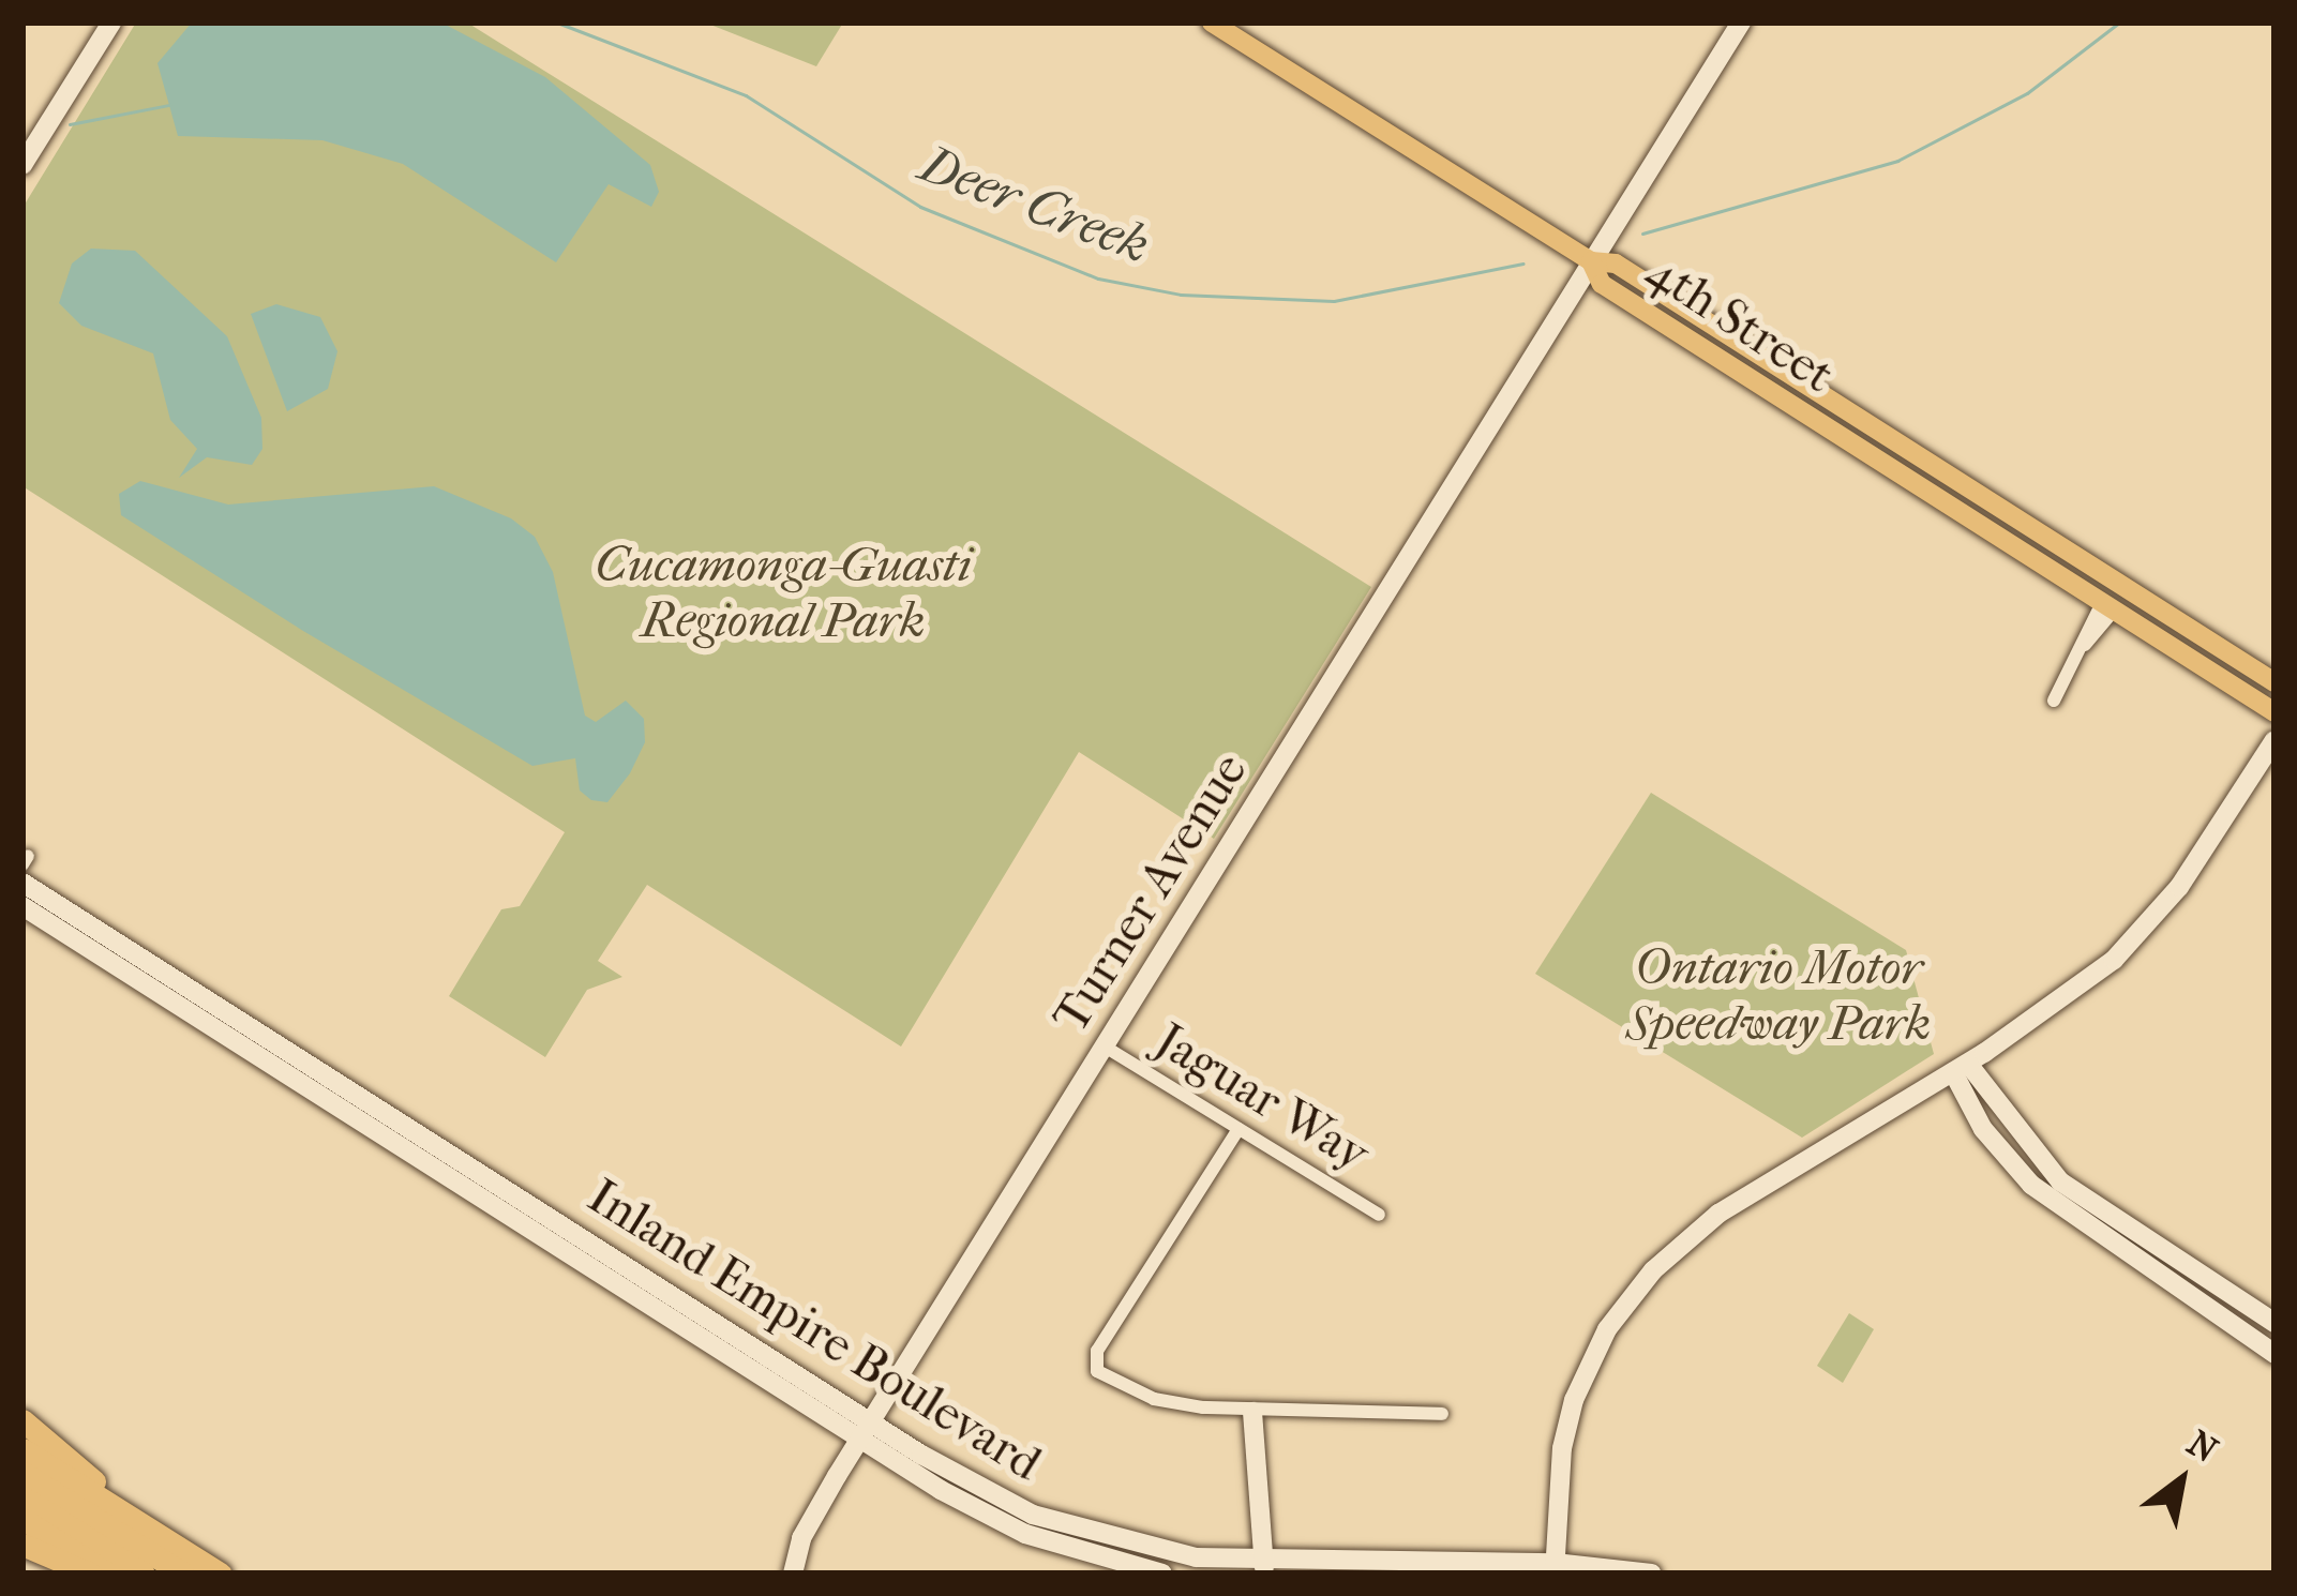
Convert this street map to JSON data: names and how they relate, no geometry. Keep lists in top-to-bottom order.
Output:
{
  "streets": {
    "main road": ["4th Street"],
    "street": ["Turner Avenue", "Jaguar Way", "Inland Empire Boulevard"]
  },
  "crossings": [
    ["4th Street", "Turner Avenue"],
    ["Turner Avenue", "Jaguar Way"],
    ["Turner Avenue", "Inland Empire Boulevard"]
  ],
  "water": ["Deer Creek"],
  "parks": ["Cucamonga-Guasti Regional Park", "Ontario Motor Speedway Park"],
  "north": "top right"
}
